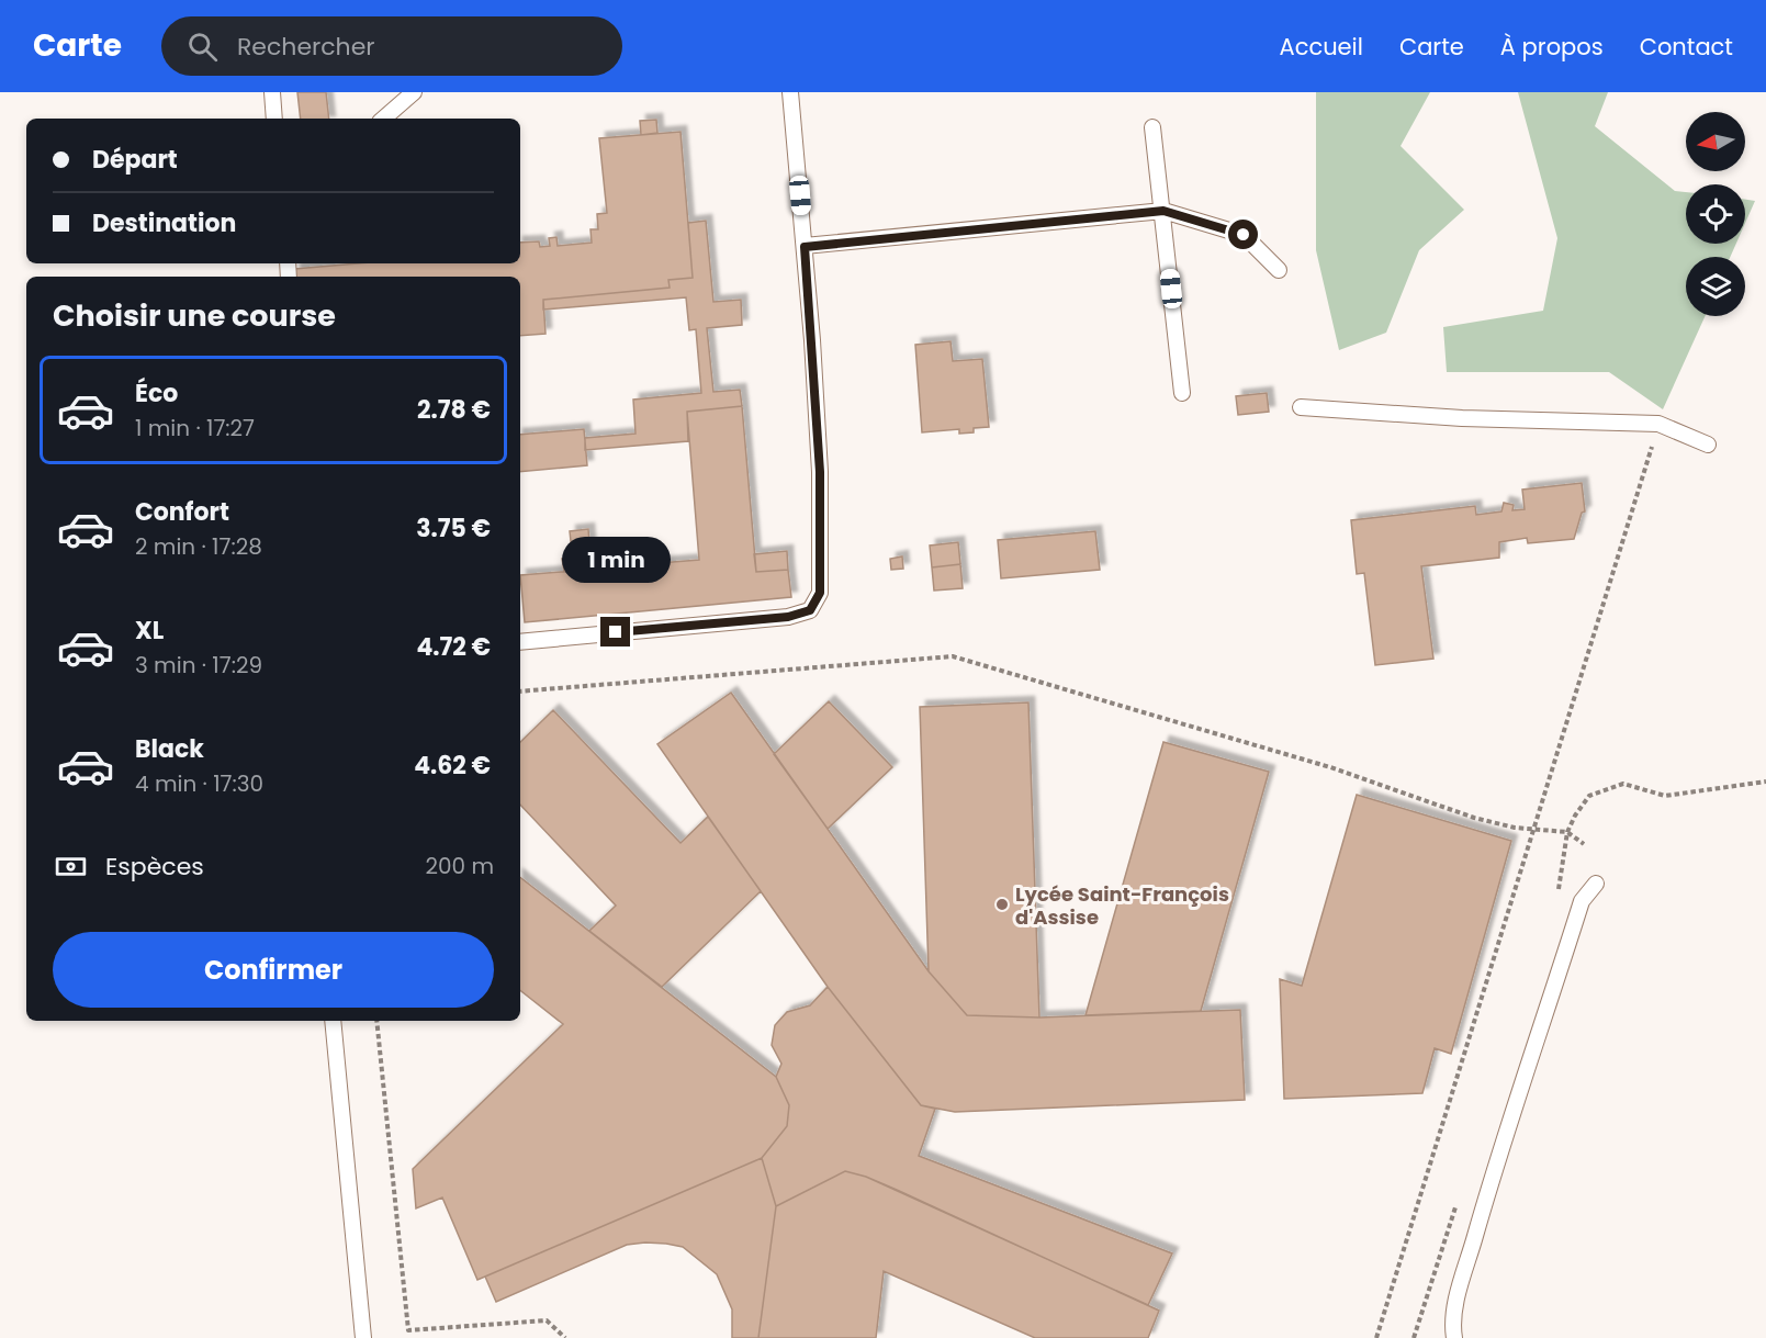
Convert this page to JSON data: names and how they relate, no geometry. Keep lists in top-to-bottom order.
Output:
{
  "places": ["Lycée Saint-François d'Assise"],
  "north": "left",
  "page": {
    "header": "Carte",
    "search": "Rechercher",
    "nav": [
      "Accueil",
      "Carte",
      "À propos",
      "Contact"
    ],
    "banner": ["Départ", "Destination"],
    "heading": "Choisir une course",
    "list": [
      {
        "name": "Éco",
        "note": "1 min · 17:27",
        "value": "2.78 €"
      },
      {
        "name": "Confort",
        "note": "2 min · 17:28",
        "value": "3.75 €"
      },
      {
        "name": "XL",
        "note": "3 min · 17:29",
        "value": "4.72 €"
      },
      {
        "name": "Black",
        "note": "4 min · 17:30",
        "value": "4.62 €"
      }
    ],
    "bubble": "1 min",
    "pay": ["Espèces", "200 m"],
    "buttons": "Confirmer"
  }
}
